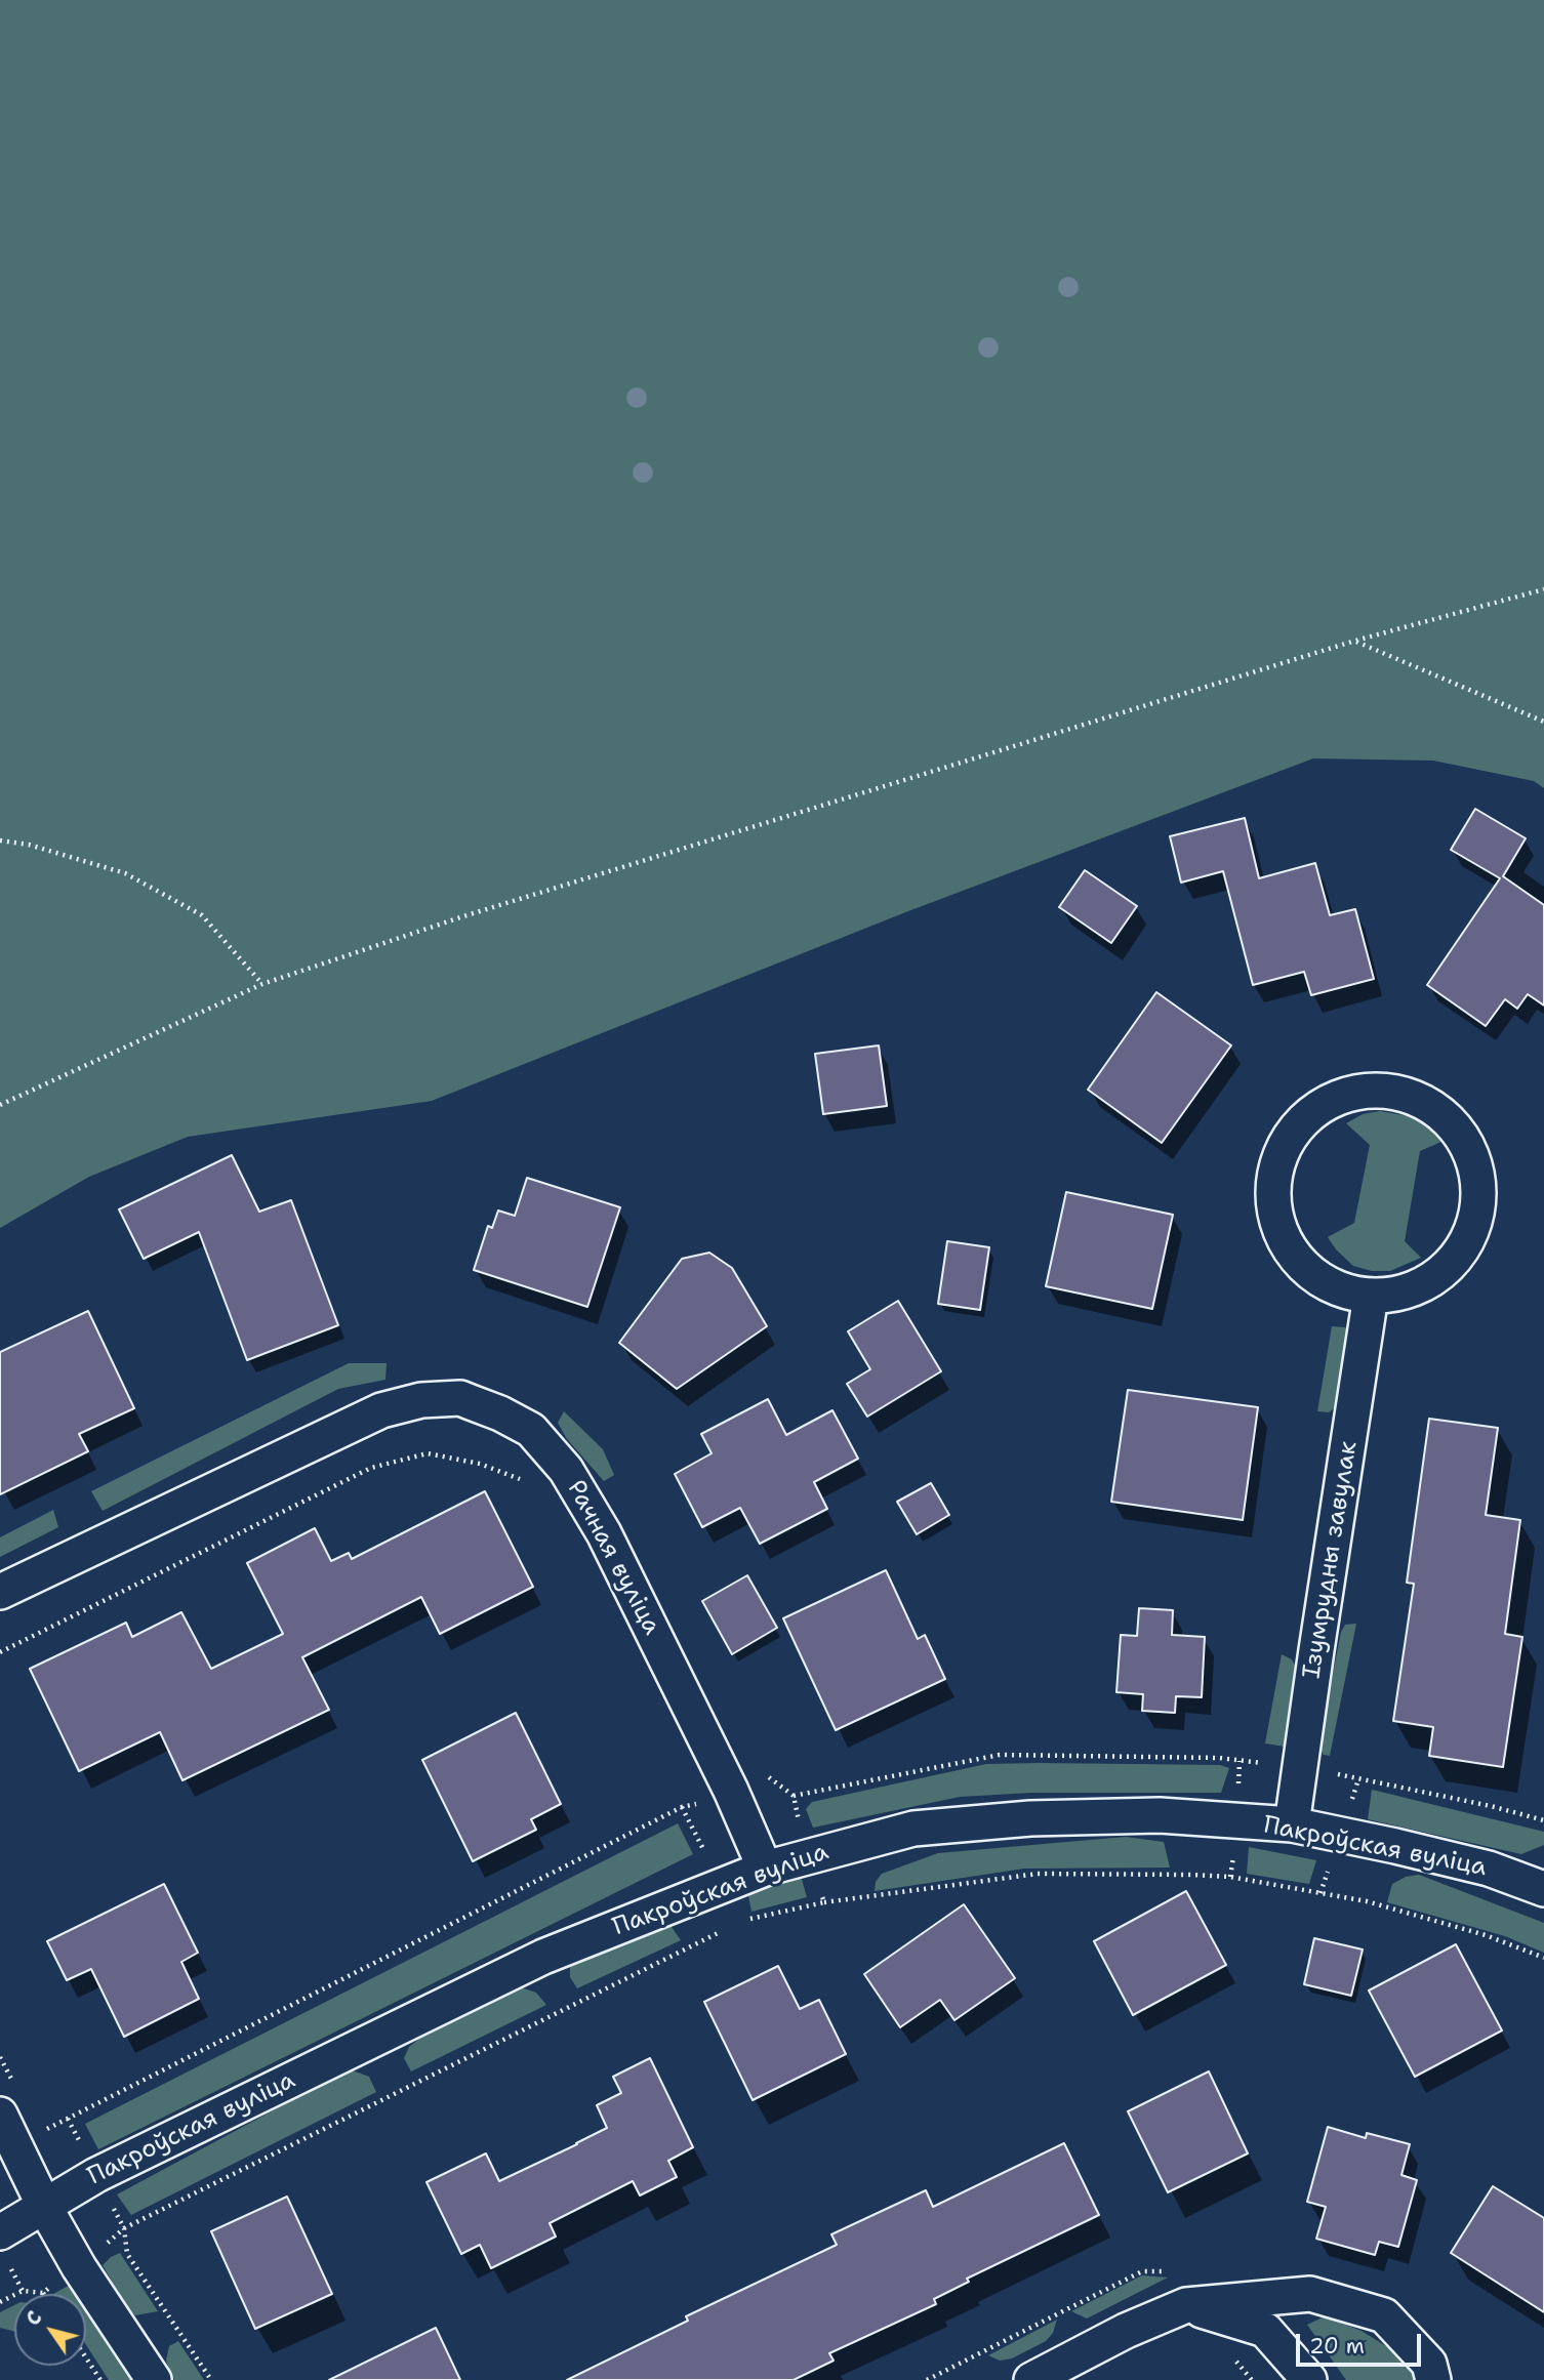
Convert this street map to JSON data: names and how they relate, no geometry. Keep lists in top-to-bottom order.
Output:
{
  "streets": {
    "street": ["Рачная вуліца", "Ізумрудны завулак", "Пакроўская вуліца"]
  },
  "crossings": [
    ["Рачная вуліца", "Пакроўская вуліца"],
    ["Ізумрудны завулак", "Пакроўская вуліца"]
  ],
  "scale_bar": "20 m",
  "north": "top left"
}
